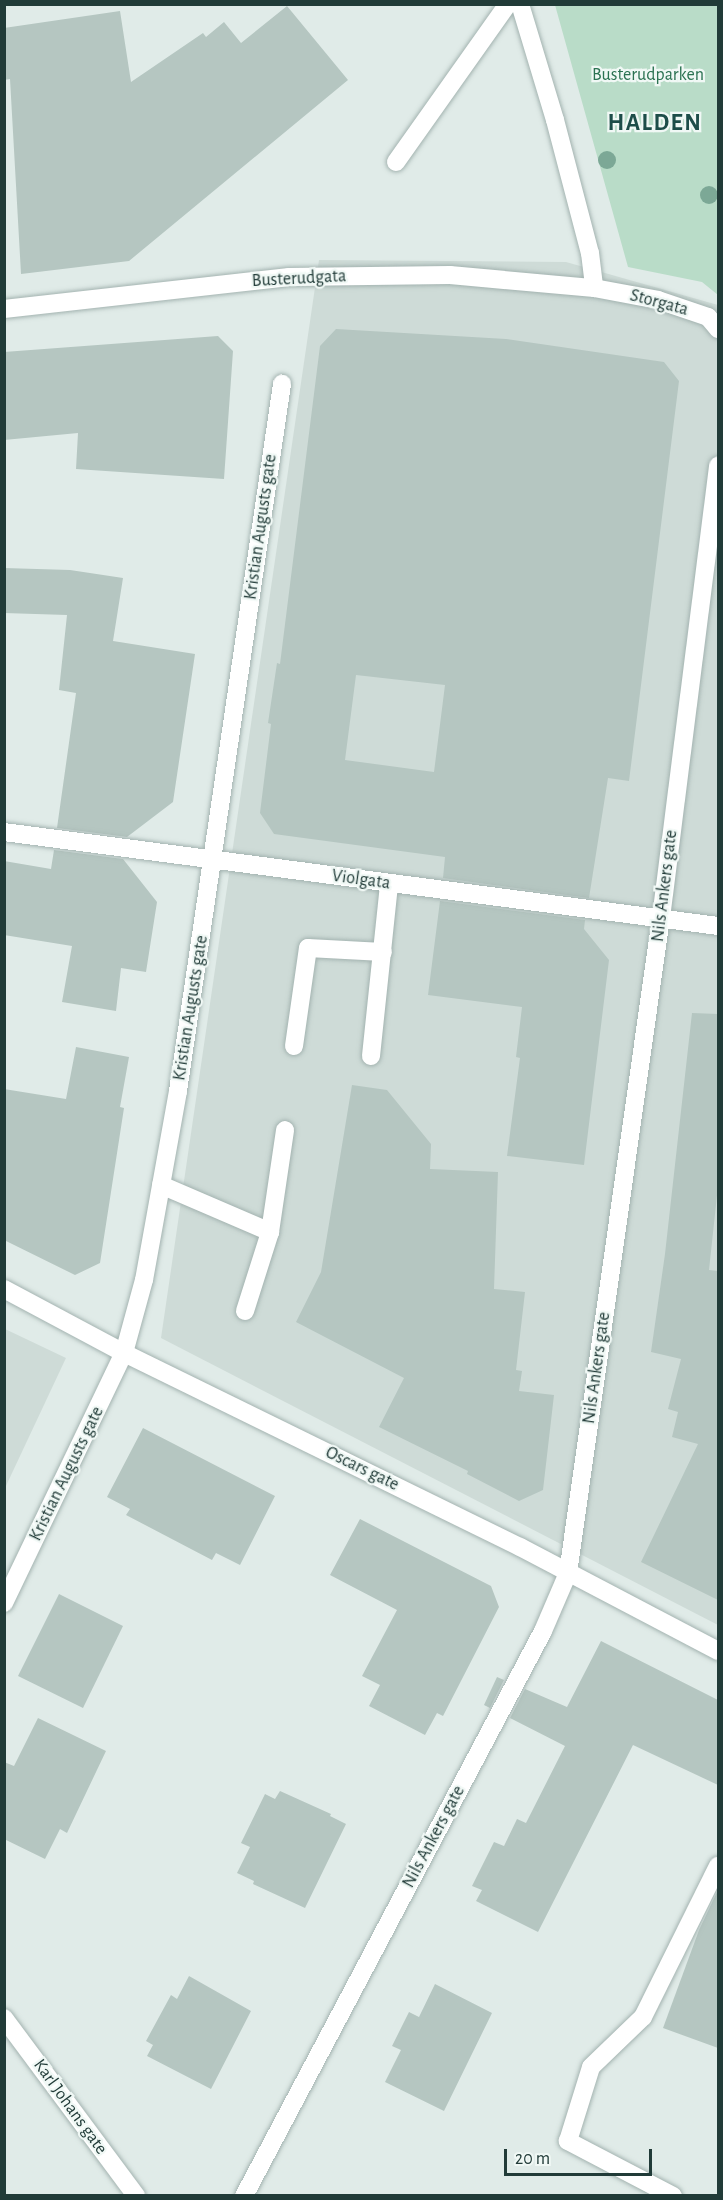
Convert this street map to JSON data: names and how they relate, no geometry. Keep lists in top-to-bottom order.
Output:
{
  "streets": {
    "street": [
      "Busterudgata",
      "Storgata",
      "Kristian Augusts gate",
      "Violgata",
      "Nils Ankers gate",
      "Oscars gate",
      "Karl Johans gate"
    ]
  },
  "crossings": [
    ["Busterudgata", "Storgata"],
    ["Kristian Augusts gate", "Violgata"],
    ["Kristian Augusts gate", "Oscars gate"],
    ["Violgata", "Nils Ankers gate"],
    ["Nils Ankers gate", "Oscars gate"]
  ],
  "districts": ["HALDEN"],
  "parks": ["Busterudparken"],
  "scale_bar": "20 m"
}
